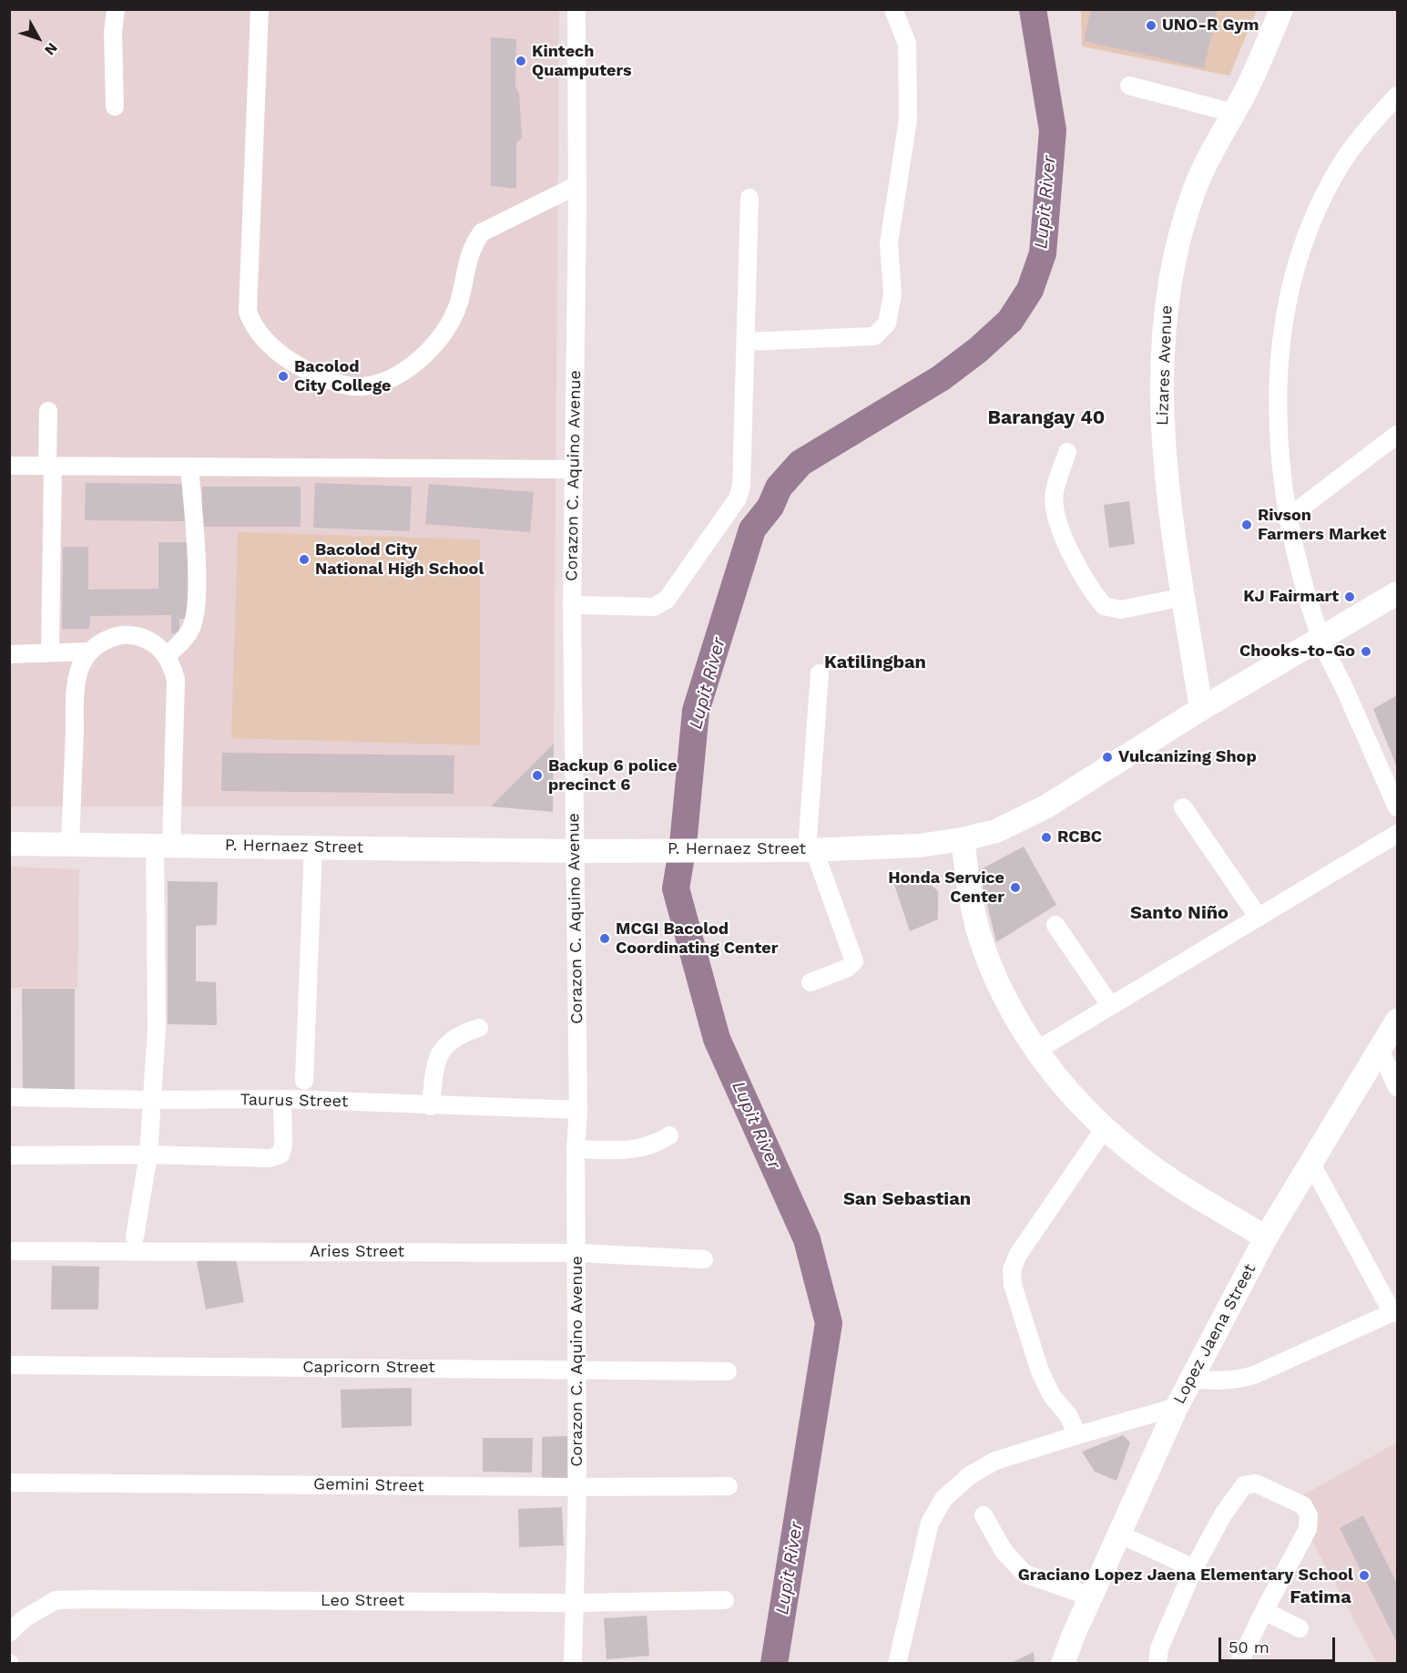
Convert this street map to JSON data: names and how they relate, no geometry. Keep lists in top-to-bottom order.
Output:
{
  "streets": {
    "main road": ["Lizares Avenue", "P. Hernaez Street", "Lopez Jaena Street"],
    "street": [
      "Corazon C. Aquino Avenue",
      "Taurus Street",
      "Aries Street",
      "Capricorn Street",
      "Gemini Street",
      "Leo Street"
    ]
  },
  "crossings": [
    ["Lizares Avenue", "P. Hernaez Street"],
    ["Corazon C. Aquino Avenue", "P. Hernaez Street"],
    ["Corazon C. Aquino Avenue", "Taurus Street"],
    ["Corazon C. Aquino Avenue", "Aries Street"],
    ["Corazon C. Aquino Avenue", "Capricorn Street"],
    ["Corazon C. Aquino Avenue", "Gemini Street"],
    ["Corazon C. Aquino Avenue", "Leo Street"]
  ],
  "districts": [
    "Barangay 40",
    "Katilingban",
    "Santo Niño",
    "San Sebastian",
    "Fatima"
  ],
  "water": ["Lupit River"],
  "places": [
    "UNO-R Gym",
    "Kintech Quamputers",
    "Bacolod City College",
    "Rivson Farmers Market",
    "Bacolod City National High School",
    "KJ Fairmart",
    "Chooks-to-Go",
    "Vulcanizing Shop",
    "Backup 6 police precinct 6",
    "RCBC",
    "Honda Service Center",
    "MCGI Bacolod Coordinating Center",
    "Graciano Lopez Jaena Elementary School"
  ],
  "scale_bar": "50 m",
  "north": "bottom right"
}
